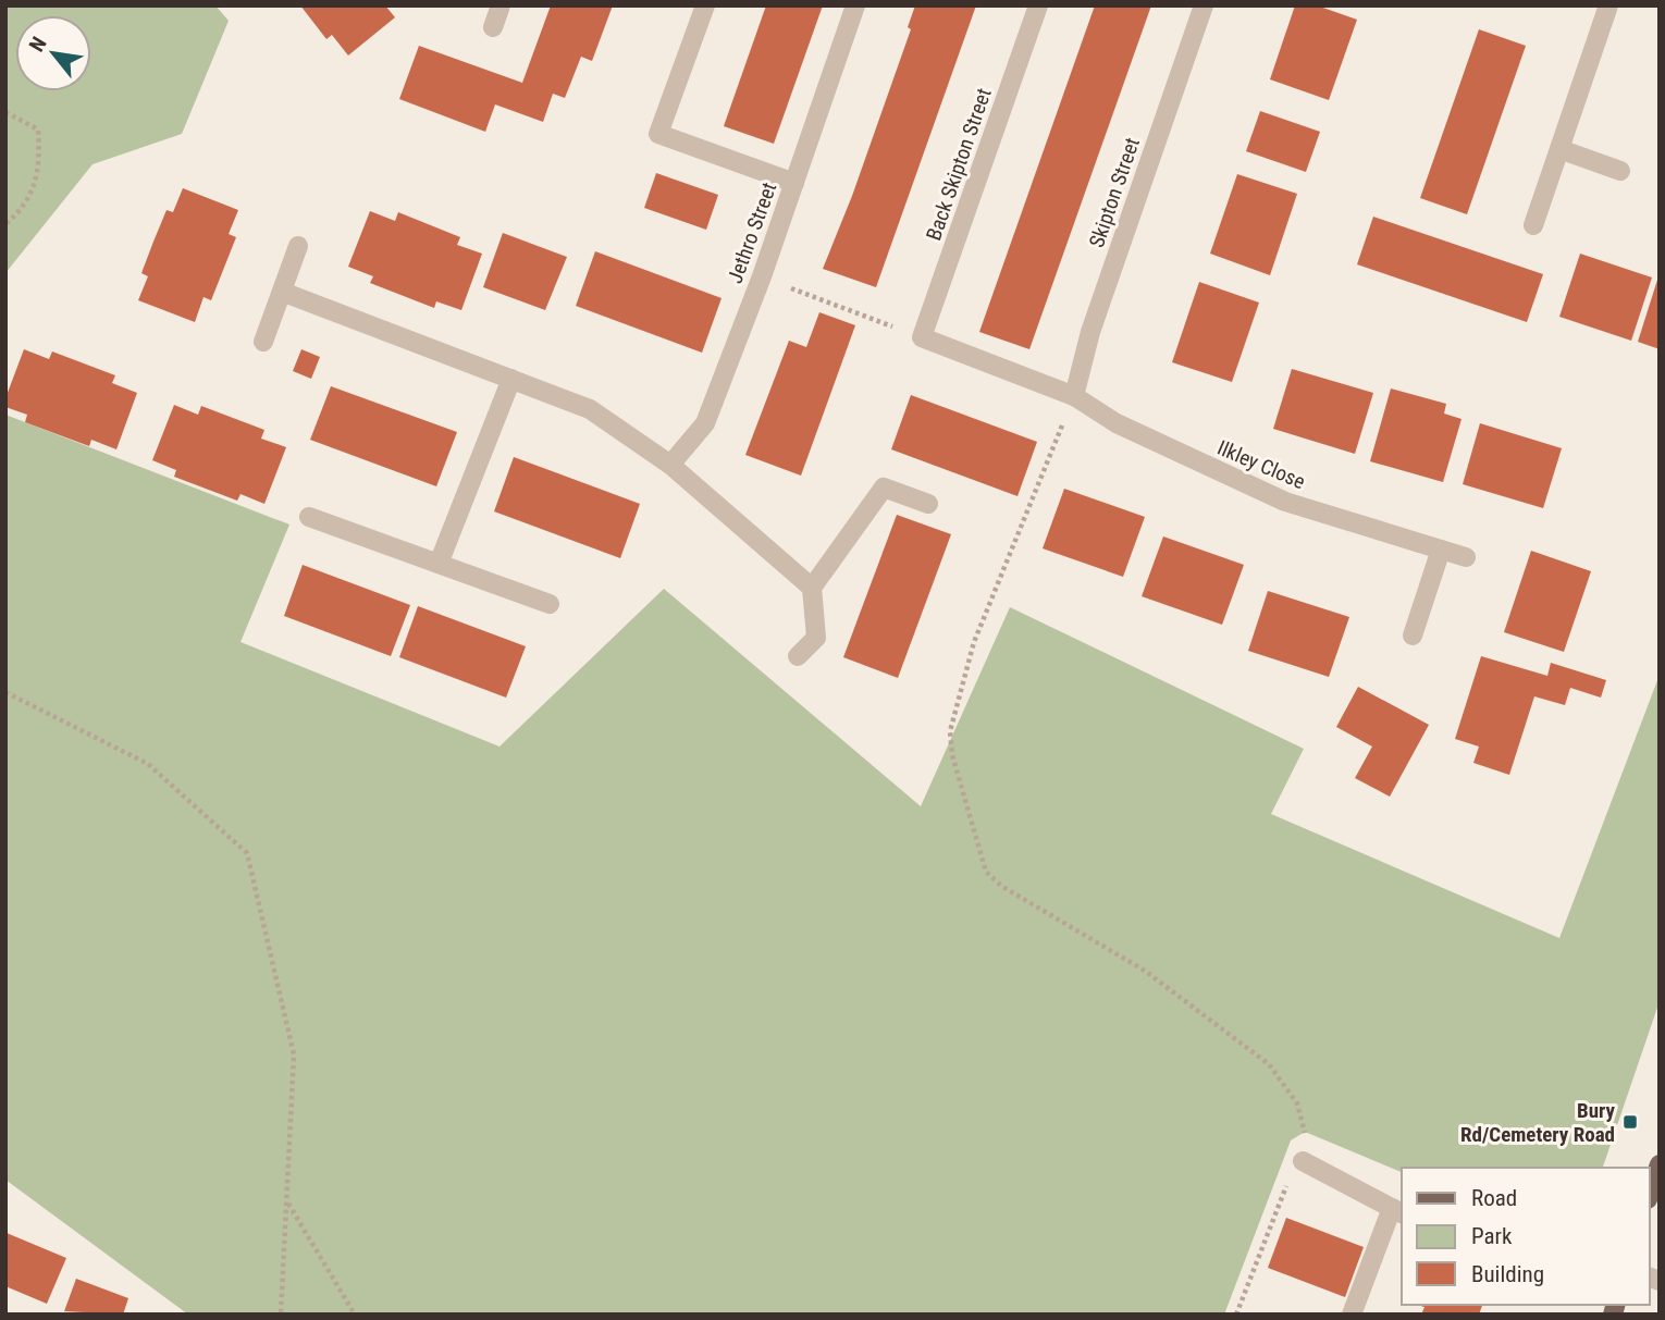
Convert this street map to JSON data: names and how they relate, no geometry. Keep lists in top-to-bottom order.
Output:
{
  "streets": {
    "street": [
      "Back Skipton Street",
      "Skipton Street",
      "Jethro Street",
      "Ilkley Close"
    ]
  },
  "crossings": [
    ["Back Skipton Street", "Ilkley Close"],
    ["Skipton Street", "Ilkley Close"]
  ],
  "places": {
    "transit": ["Bury Rd/Cemetery Road"]
  },
  "legend": ["Road", "Park", "Building"],
  "north": "top left"
}
